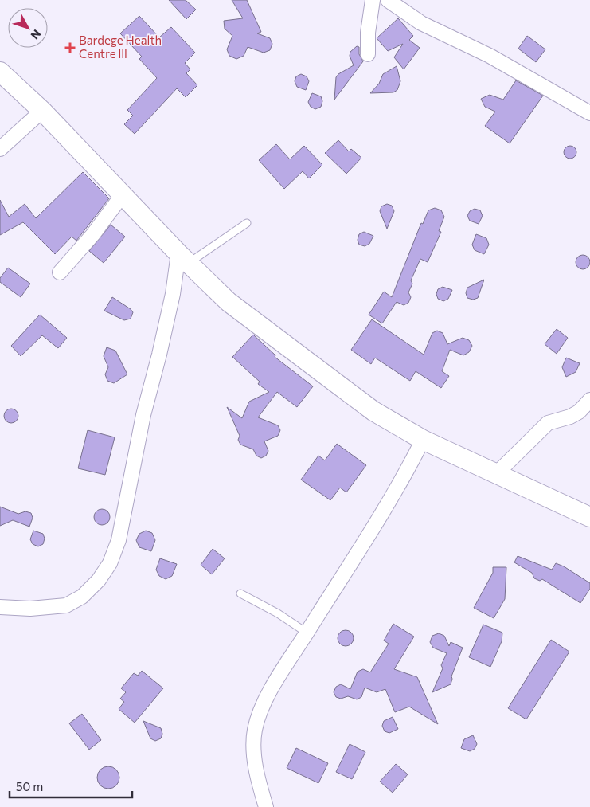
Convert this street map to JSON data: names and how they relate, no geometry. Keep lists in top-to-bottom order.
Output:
{
  "places": {
    "health": ["Bardege Health Centre lll"]
  },
  "scale_bar": "50 m",
  "north": "bottom right"
}
